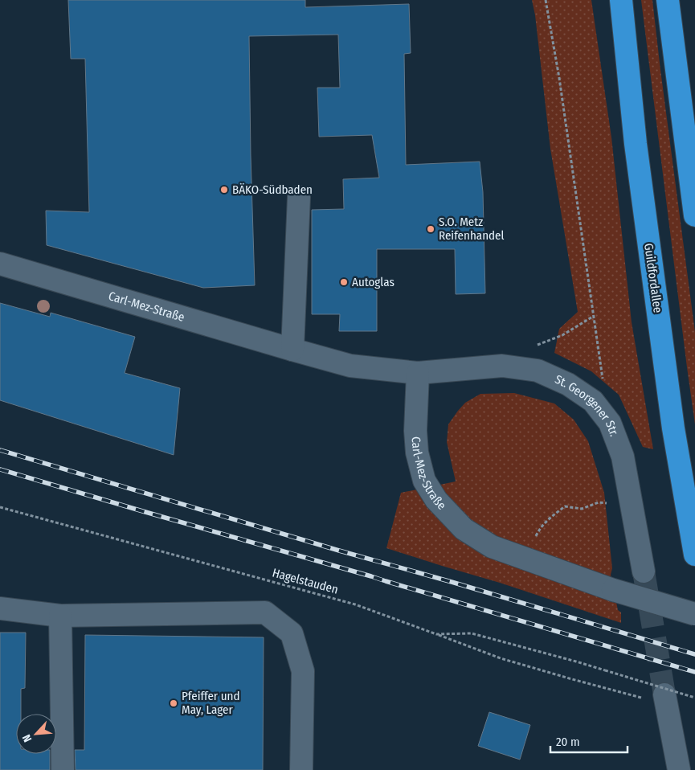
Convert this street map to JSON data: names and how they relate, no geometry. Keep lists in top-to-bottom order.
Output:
{
  "streets": {
    "highway": ["Guildfordallee"],
    "street": ["Carl-Mez-Straße", "St. Georgener Str."],
    "path": ["Hagelstauden"]
  },
  "crossings": [
    ["Carl-Mez-Straße", "St. Georgener Str."]
  ],
  "places": [
    "BÄKO-Südbaden",
    "S.O. Metz Reifenhandel",
    "Autoglas",
    "Pfeiffer und May, Lager"
  ],
  "scale_bar": "20 m",
  "north": "bottom left"
}
